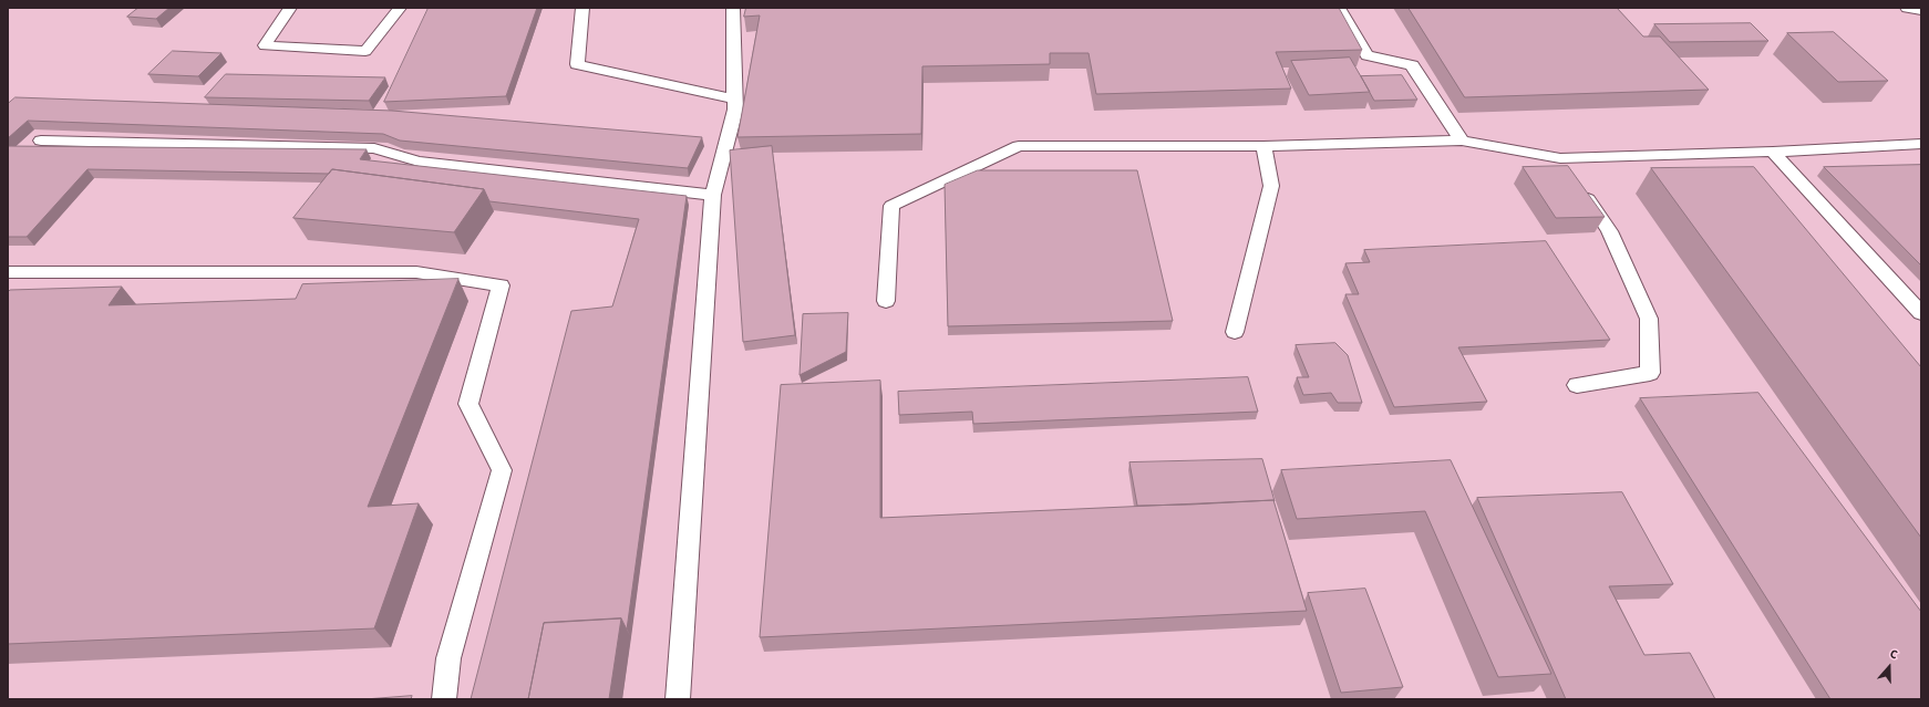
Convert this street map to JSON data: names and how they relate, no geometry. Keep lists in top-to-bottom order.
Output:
{
  "north": "top"
}
